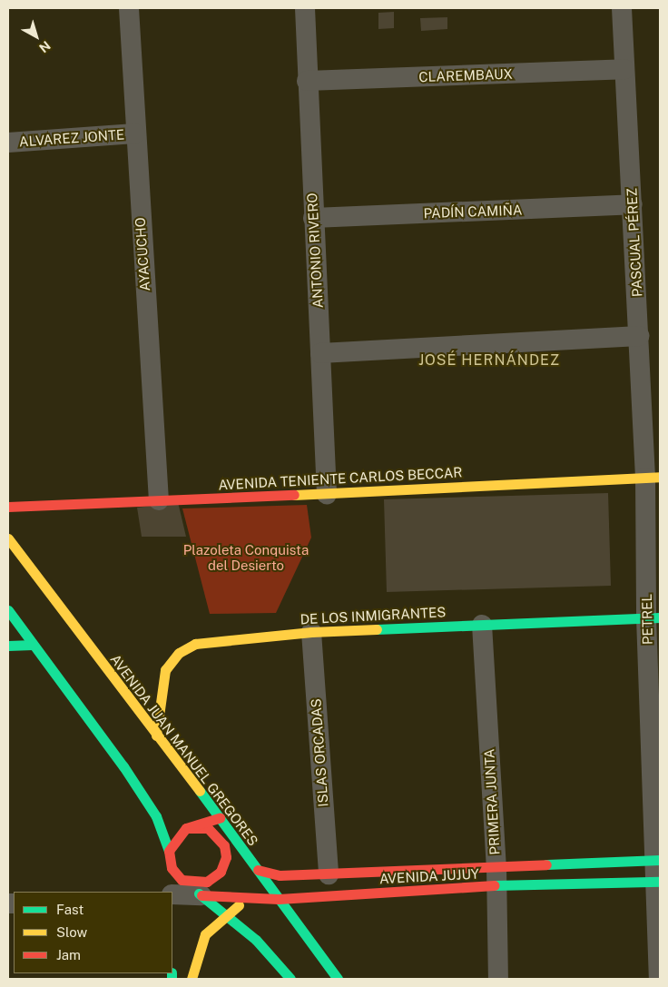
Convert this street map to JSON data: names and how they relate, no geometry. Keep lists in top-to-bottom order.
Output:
{
  "streets": {
    "main road": [
      "AVENIDA TENIENTE CARLOS BECCAR",
      "DE LOS INMIGRANTES",
      "AVENIDA JUAN MANUEL GREGORES",
      "AVENIDA JUJUY"
    ],
    "street": [
      "CLAREMBAUX",
      "ALVAREZ JONTE",
      "PADÍN CAMIÑA",
      "PASCUAL PÉREZ",
      "ANTONIO RIVERO",
      "AYACUCHO",
      "PETREL",
      "ISLAS ORCADAS",
      "PRIMERA JUNTA"
    ]
  },
  "crossings": [
    ["CLAREMBAUX", "PASCUAL PÉREZ"],
    ["CLAREMBAUX", "ANTONIO RIVERO"],
    ["ALVAREZ JONTE", "AYACUCHO"],
    ["PADÍN CAMIÑA", "PASCUAL PÉREZ"],
    ["PADÍN CAMIÑA", "ANTONIO RIVERO"],
    ["PASCUAL PÉREZ", "AVENIDA TENIENTE CARLOS BECCAR"],
    ["PASCUAL PÉREZ", "PETREL"],
    ["ANTONIO RIVERO", "AVENIDA TENIENTE CARLOS BECCAR"],
    ["AYACUCHO", "AVENIDA TENIENTE CARLOS BECCAR"],
    ["AVENIDA TENIENTE CARLOS BECCAR", "PETREL"],
    ["DE LOS INMIGRANTES", "PETREL"],
    ["DE LOS INMIGRANTES", "AVENIDA JUAN MANUEL GREGORES"],
    ["DE LOS INMIGRANTES", "ISLAS ORCADAS"],
    ["DE LOS INMIGRANTES", "PRIMERA JUNTA"],
    ["PETREL", "AVENIDA JUJUY"],
    ["AVENIDA JUAN MANUEL GREGORES", "AVENIDA JUJUY"],
    ["ISLAS ORCADAS", "AVENIDA JUJUY"],
    ["PRIMERA JUNTA", "AVENIDA JUJUY"]
  ],
  "districts": ["JOSÉ HERNÁNDEZ"],
  "parks": ["Plazoleta Conquista del Desierto"],
  "legend": ["Fast", "Slow", "Jam"],
  "north": "bottom right"
}
